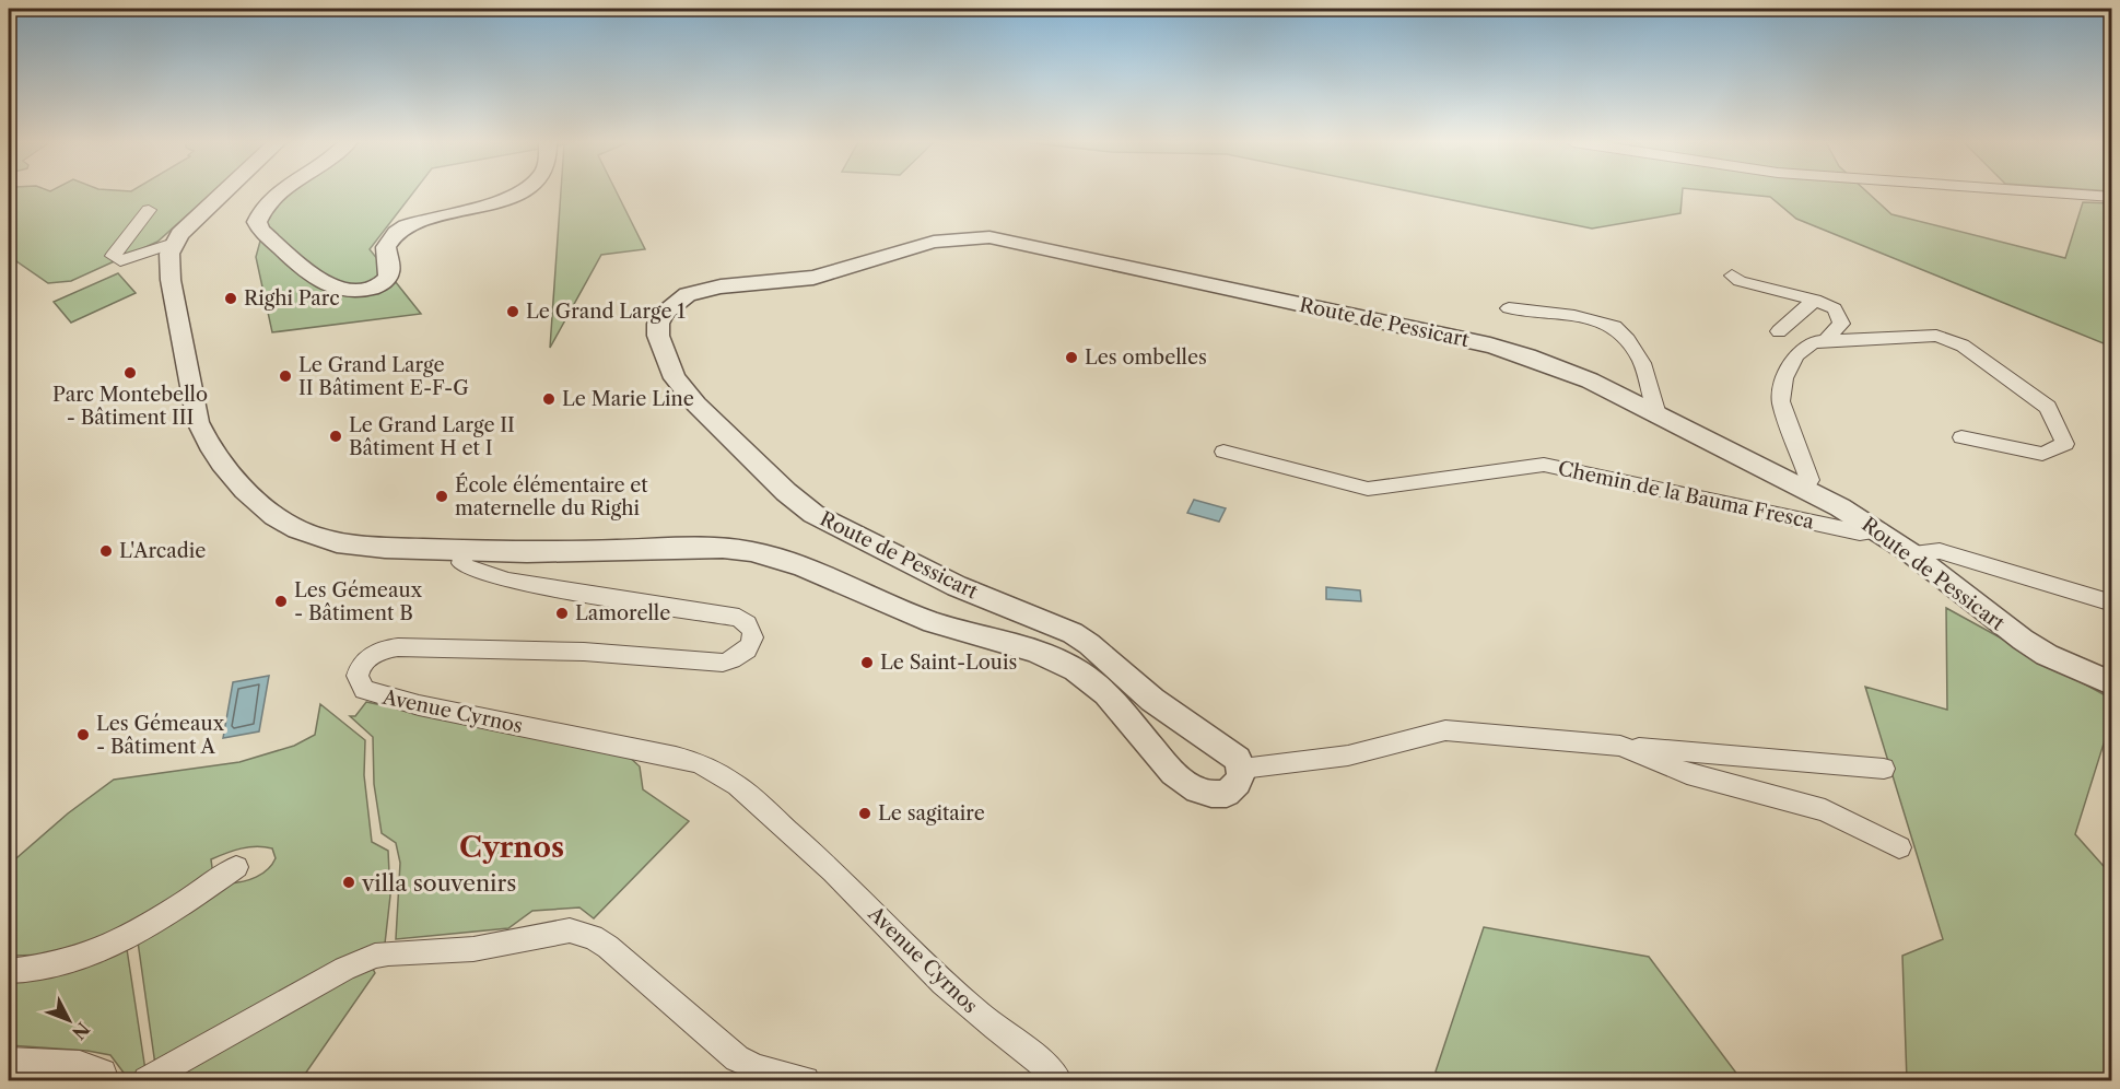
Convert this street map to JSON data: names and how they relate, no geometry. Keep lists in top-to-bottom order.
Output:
{
  "streets": {
    "street": ["Route de Pessicart", "Chemin de la Bauma Fresca", "Avenue Cyrnos"]
  },
  "crossings": [
    ["Route de Pessicart", "Chemin de la Bauma Fresca"],
    ["Route de Pessicart", "Avenue Cyrnos"]
  ],
  "districts": ["Cyrnos"],
  "places": [
    "Righi Parc",
    "Le Grand Large 1",
    "Les ombelles",
    "Parc Montebello - Bâtiment III",
    "Le Grand Large II Bâtiment E-F-G",
    "Le Marie Line",
    "Le Grand Large II Bâtiment H et I",
    "École élémentaire et maternelle du Righi",
    "L'Arcadie",
    "Les Gémeaux - Bâtiment B",
    "Lamorelle",
    "Le Saint-Louis",
    "Les Gémeaux - Bâtiment A",
    "Le sagitaire",
    "villa souvenirs"
  ],
  "north": "bottom right"
}
